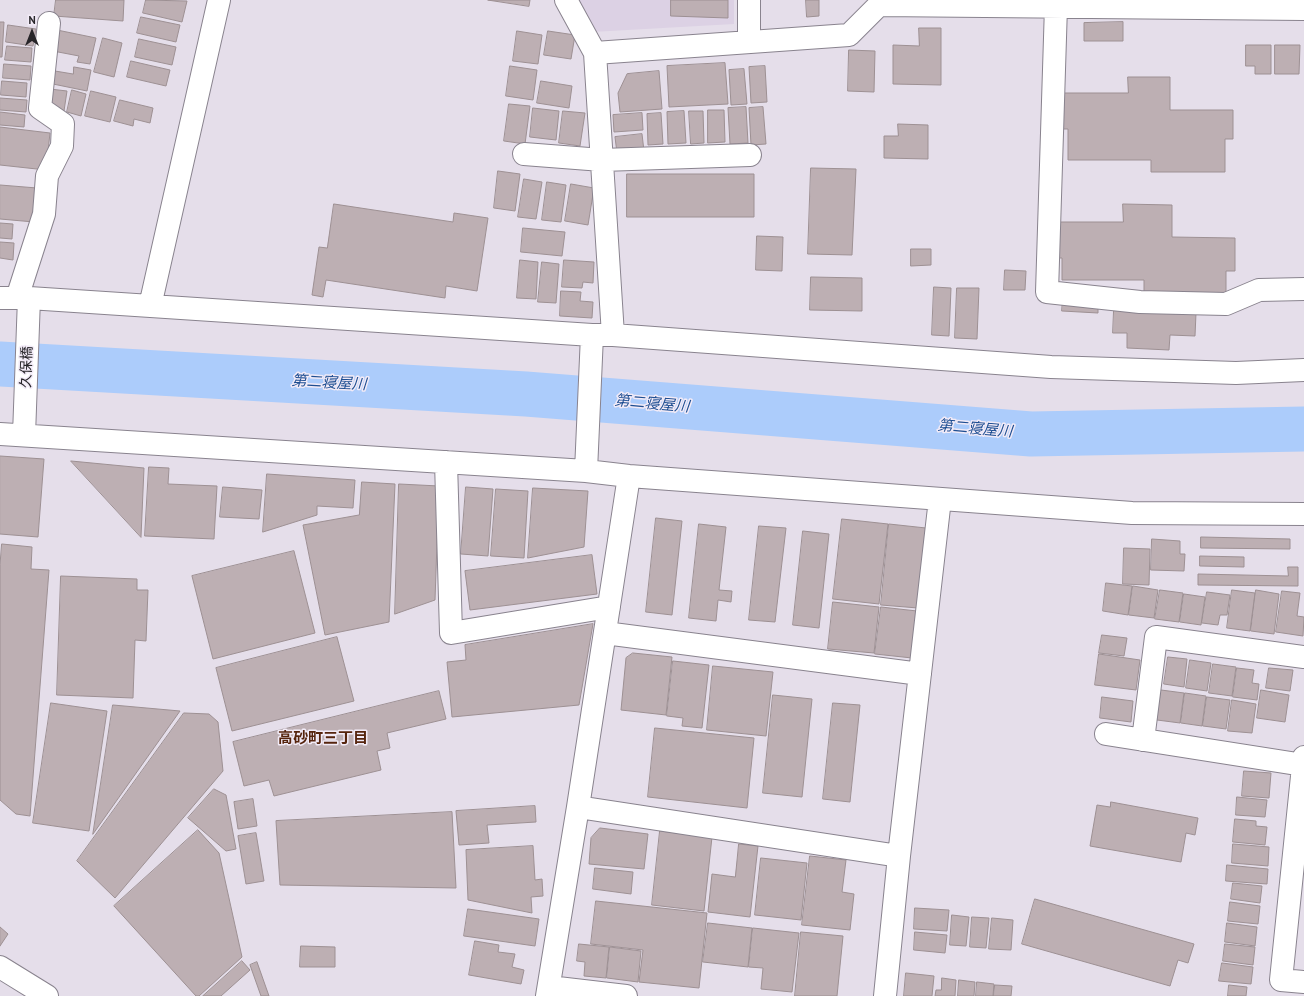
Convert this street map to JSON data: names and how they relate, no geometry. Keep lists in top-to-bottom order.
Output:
{
  "streets": {
    "street": ["久保橋"]
  },
  "districts": ["高砂町三丁目"],
  "water": ["第二寝屋川"],
  "north": "top"
}
